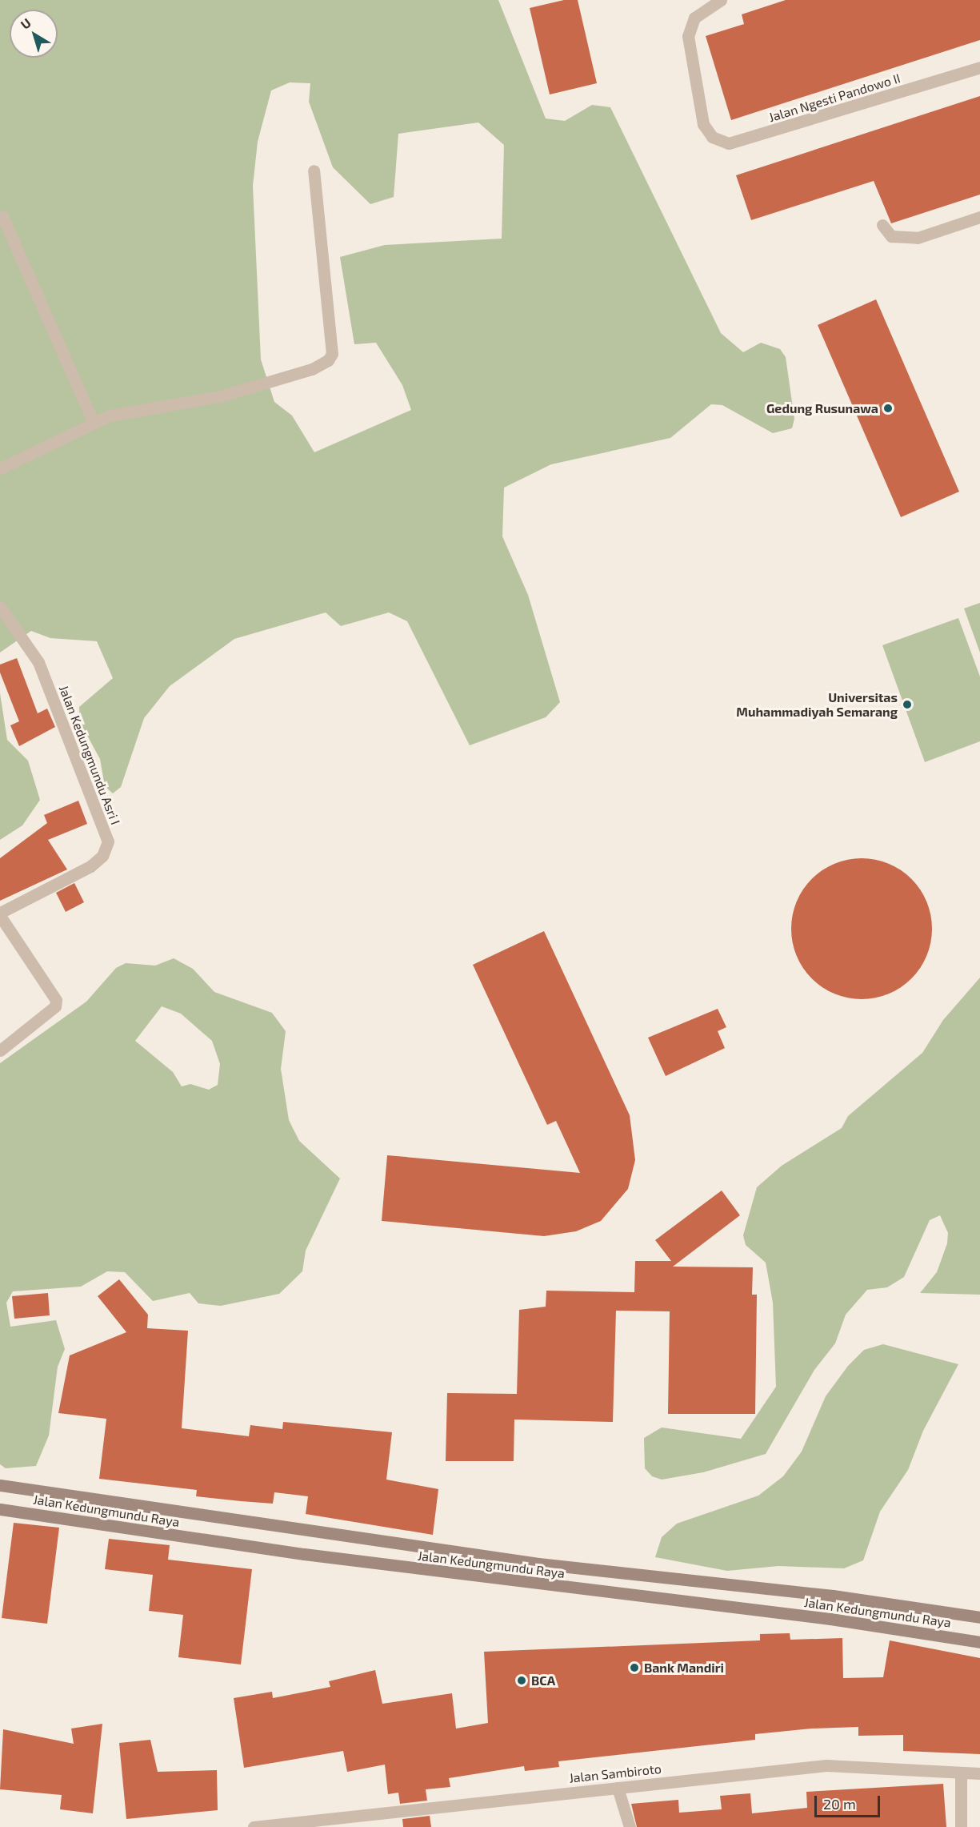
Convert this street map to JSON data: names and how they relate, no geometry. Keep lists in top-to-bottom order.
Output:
{
  "streets": {
    "main road": ["Jalan Kedungmundu Raya"],
    "street": ["Jalan Ngesti Pandowo II", "Jalan Kedungmundu Asri I", "Jalan Sambiroto"]
  },
  "places": [
    "Gedung Rusunawa",
    "Universitas Muhammadiyah Semarang",
    "Bank Mandiri",
    "BCA"
  ],
  "scale_bar": "20 m",
  "north": "top left"
}
